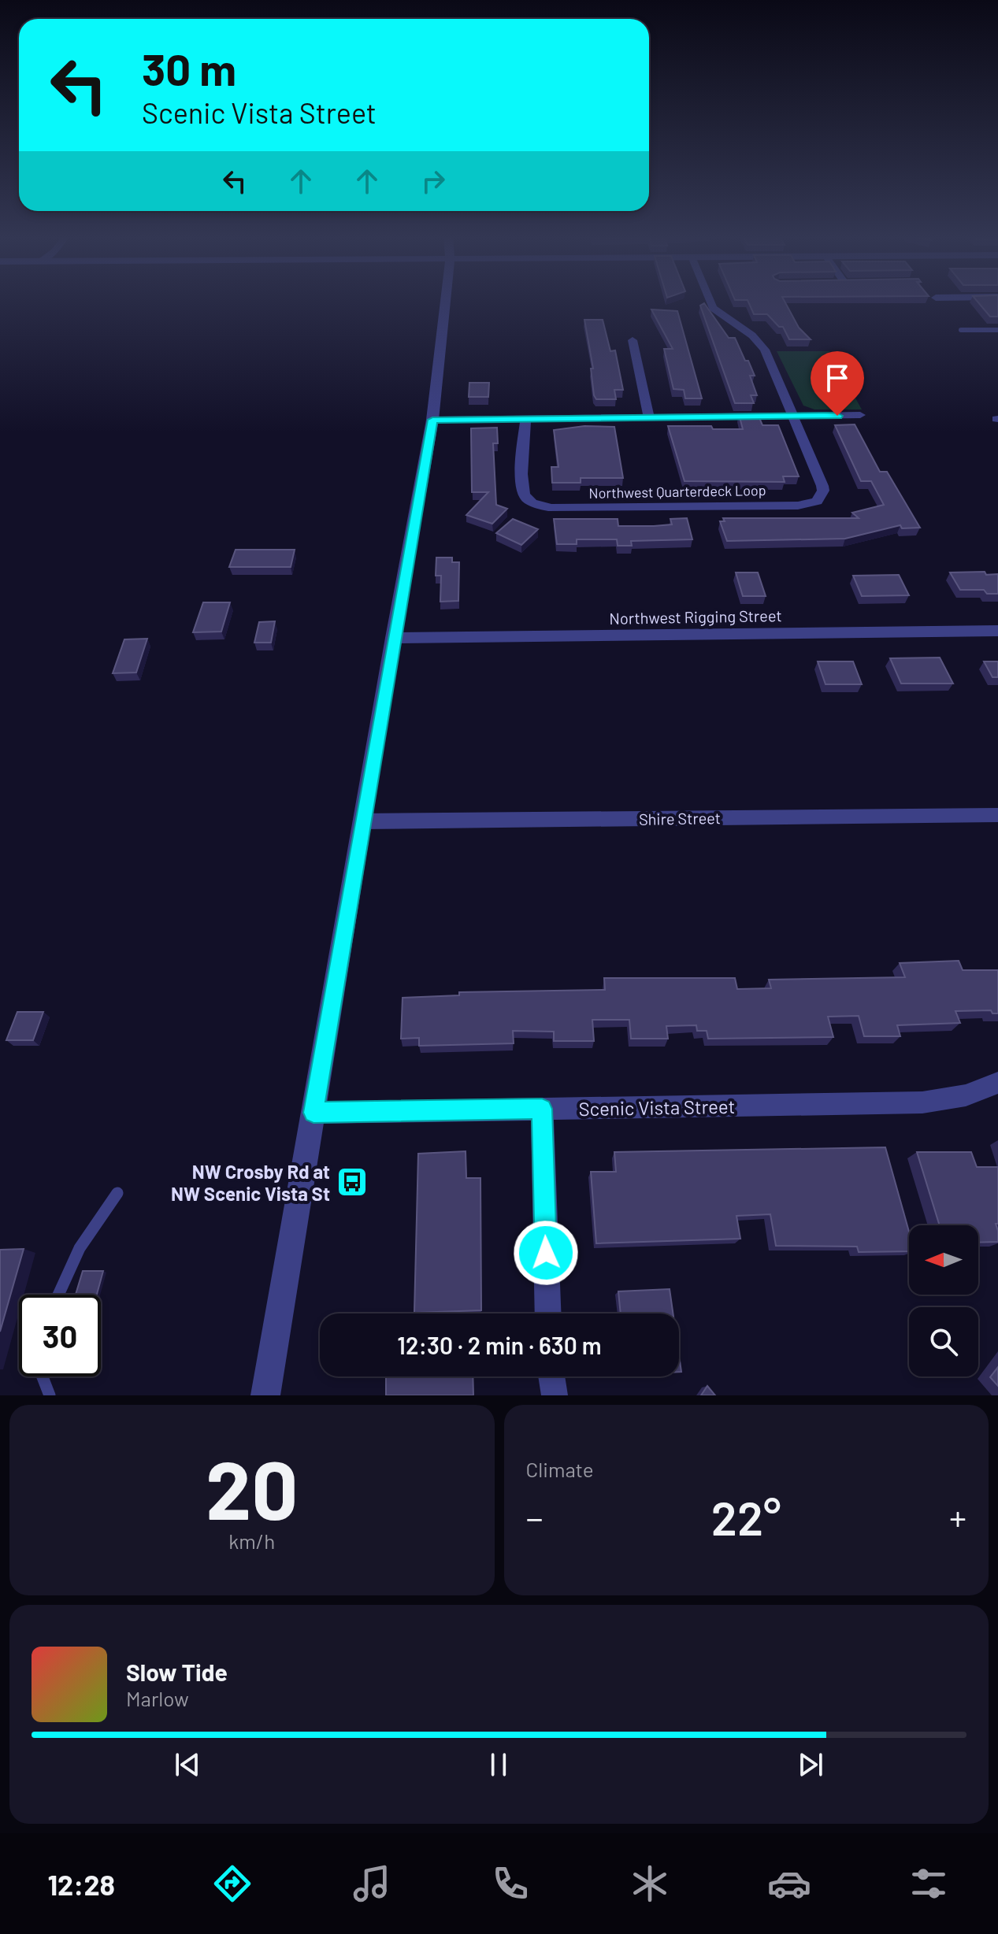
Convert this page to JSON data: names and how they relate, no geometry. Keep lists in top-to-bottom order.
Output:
{
  "streets": {
    "street": [
      "Northwest Quarterdeck Loop",
      "Northwest Rigging Street",
      "Shire Street",
      "Scenic Vista Street"
    ]
  },
  "places": {
    "bus stop": ["NW Crosby Rd at NW Scenic Vista St"]
  },
  "north": "left",
  "page": {
    "turn": ["30 m", "Scenic Vista Street"],
    "limit": "30",
    "trip": "12:30 · 2 min · 630 m",
    "tile": [
      ["20", "km/h"],
      "Climate"
    ],
    "heat": ["−", "22°", "+"],
    "song": ["Slow Tide", "Marlow"],
    "tabs": "12:28"
  }
}
